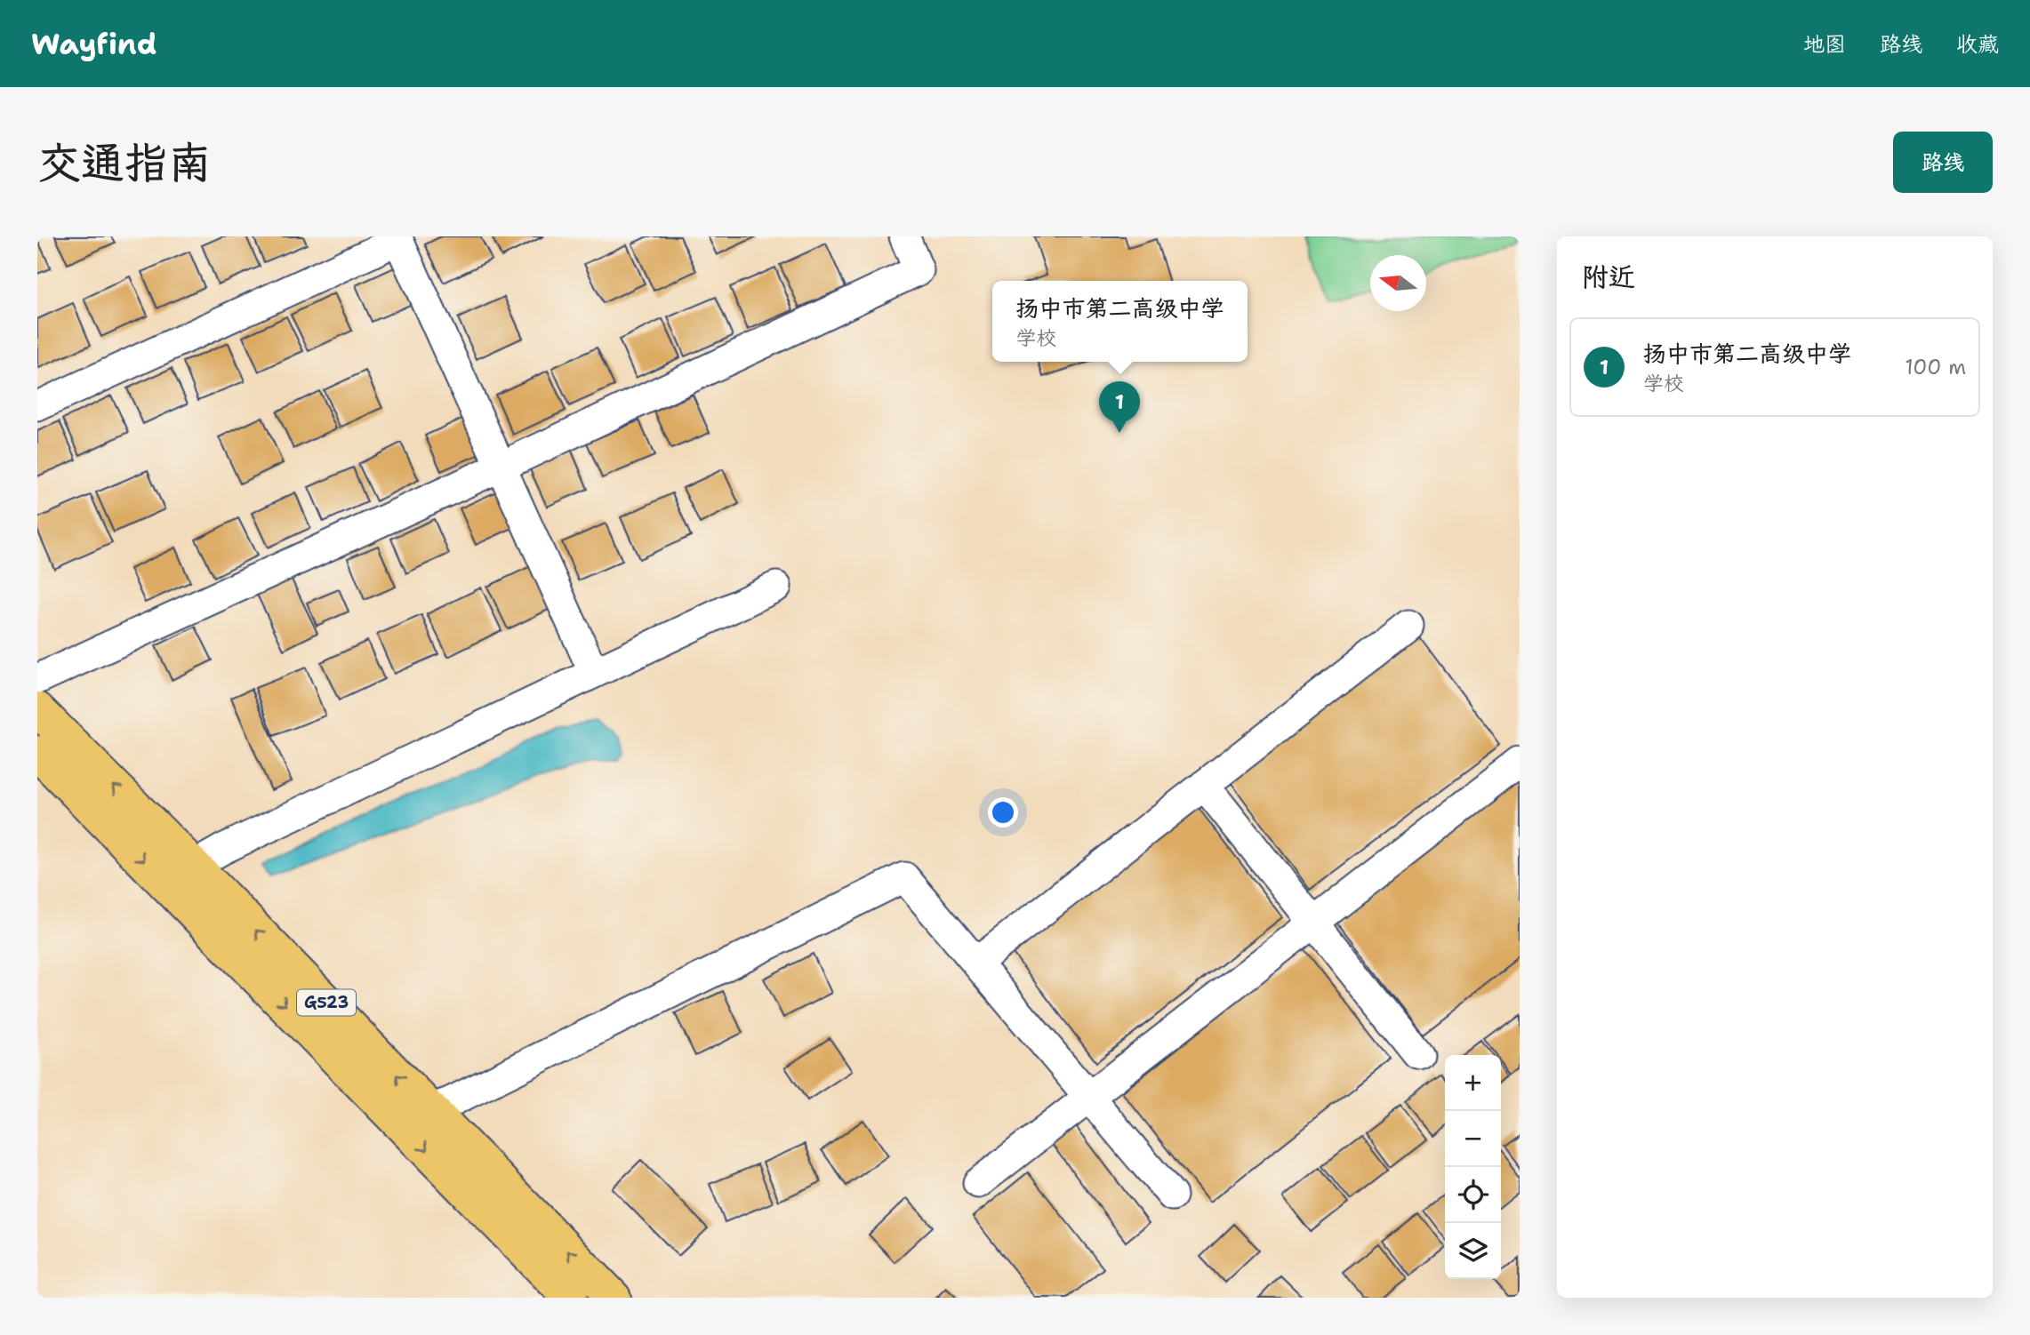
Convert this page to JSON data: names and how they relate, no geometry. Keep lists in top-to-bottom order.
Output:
{
  "streets": {
    "highway": ["G523"]
  },
  "north": "left",
  "page": {
    "header": "Wayfind",
    "nav": ["地图", "路线", "收藏"],
    "buttons": "路线",
    "title": "交通指南",
    "heading": "附近",
    "popup": ["扬中市第二高级中学", "学校"],
    "list": [
      {
        "mark": "1",
        "name": "扬中市第二高级中学",
        "note": "学校",
        "value": "100 m"
      }
    ],
    "pins": "1",
    "map_buttons": ["+", "−"]
  }
}
